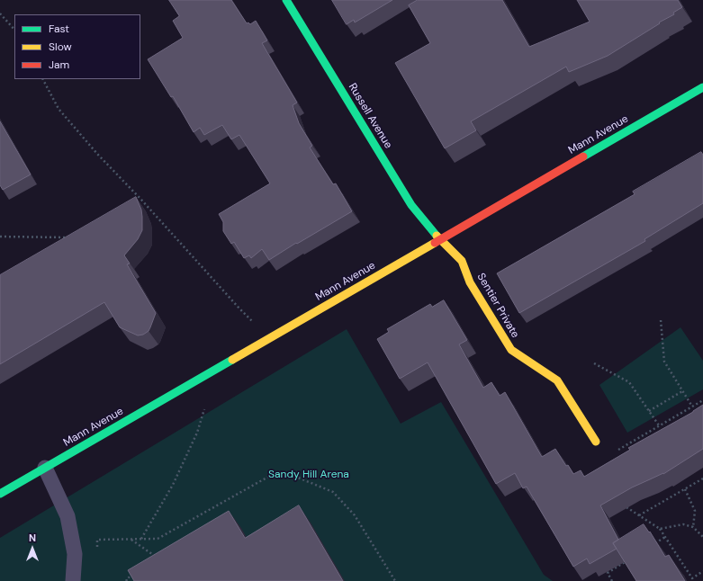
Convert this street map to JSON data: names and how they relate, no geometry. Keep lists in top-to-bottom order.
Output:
{
  "streets": {
    "street": ["Russell Avenue", "Mann Avenue", "Sentier Private"]
  },
  "crossings": [
    ["Russell Avenue", "Mann Avenue"],
    ["Russell Avenue", "Sentier Private"],
    ["Mann Avenue", "Sentier Private"]
  ],
  "parks": ["Sandy Hill Arena"],
  "legend": ["Fast", "Slow", "Jam"],
  "north": "top"
}
